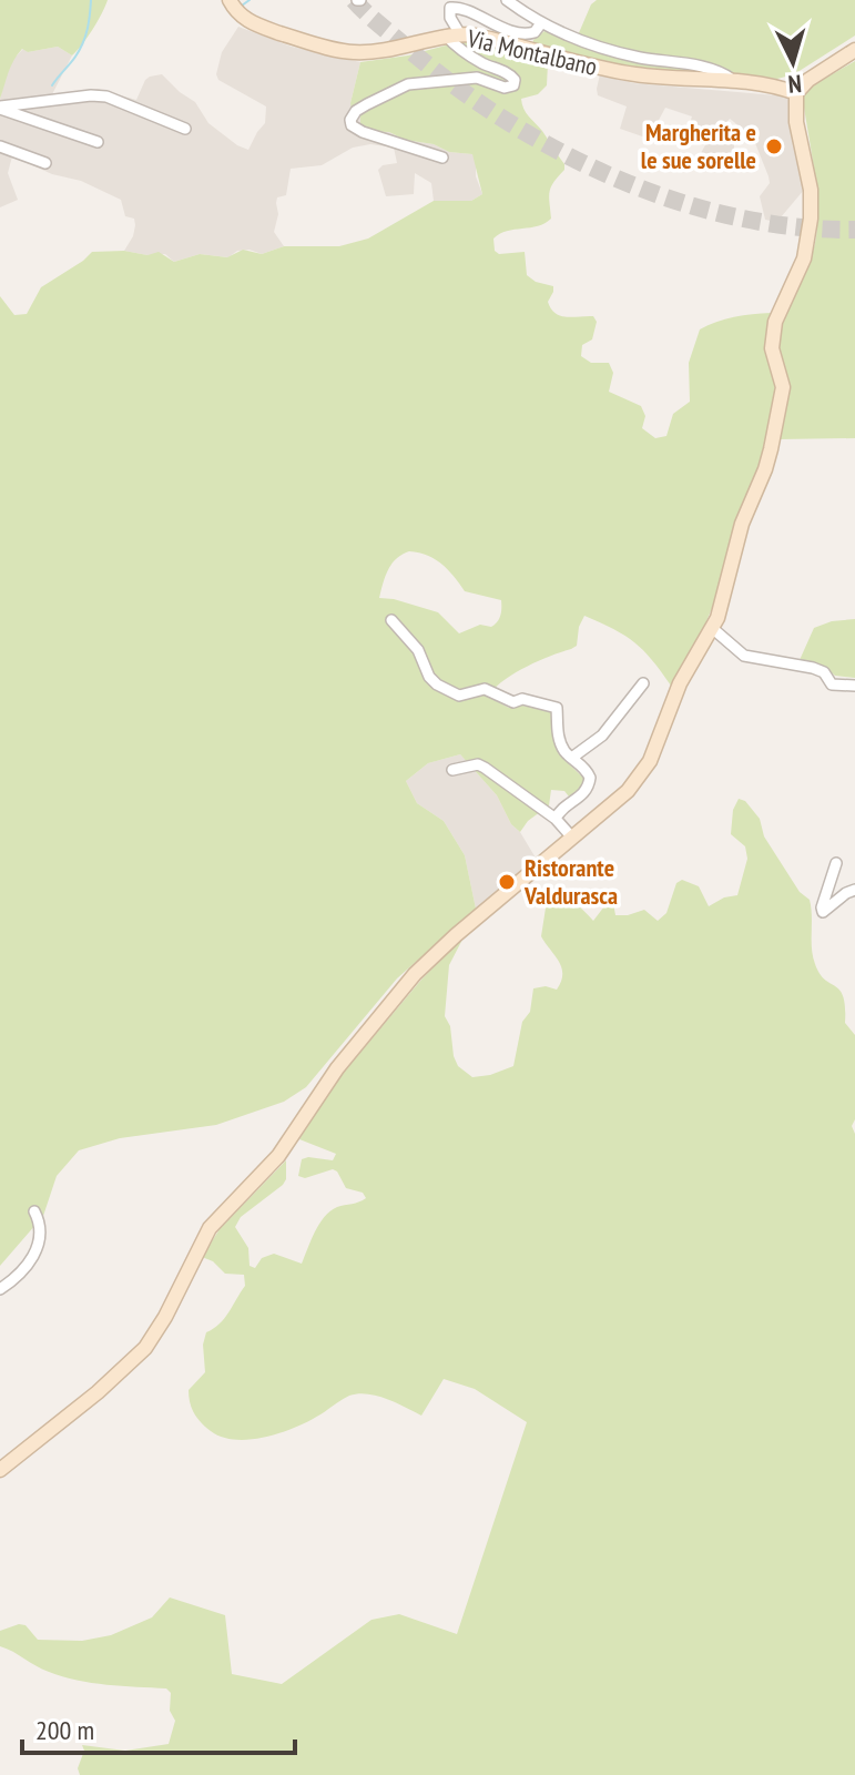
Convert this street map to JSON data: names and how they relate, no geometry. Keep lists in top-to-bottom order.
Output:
{
  "streets": {
    "main road": ["Via Montalbano"]
  },
  "places": ["Margherita e le sue sorelle", "Ristorante Valdurasca"],
  "scale_bar": "200 m",
  "north": "bottom"
}
